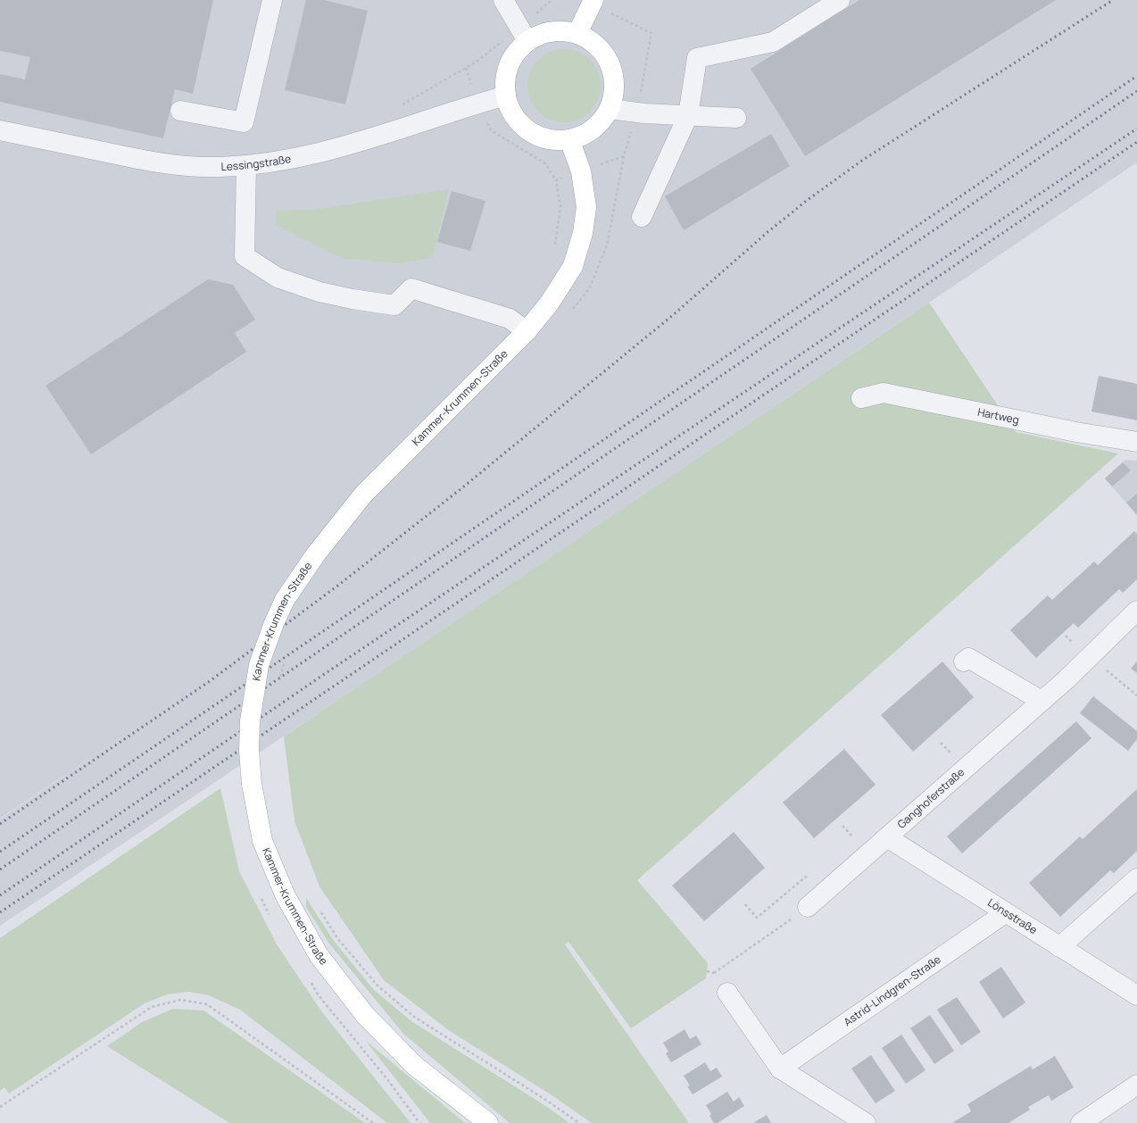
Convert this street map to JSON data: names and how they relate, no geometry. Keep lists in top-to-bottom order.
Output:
{
  "streets": {
    "main road": ["Kammer-Krummen-Straße"],
    "street": [
      "Lessingstraße",
      "Hartweg",
      "Ganghoferstraße",
      "Lönsstraße",
      "Astrid-Lindgren-Straße"
    ]
  },
  "crossings": [
    ["Lessingstraße", "Kammer-Krummen-Straße"],
    ["Ganghoferstraße", "Lönsstraße"],
    ["Lönsstraße", "Astrid-Lindgren-Straße"]
  ]
}
